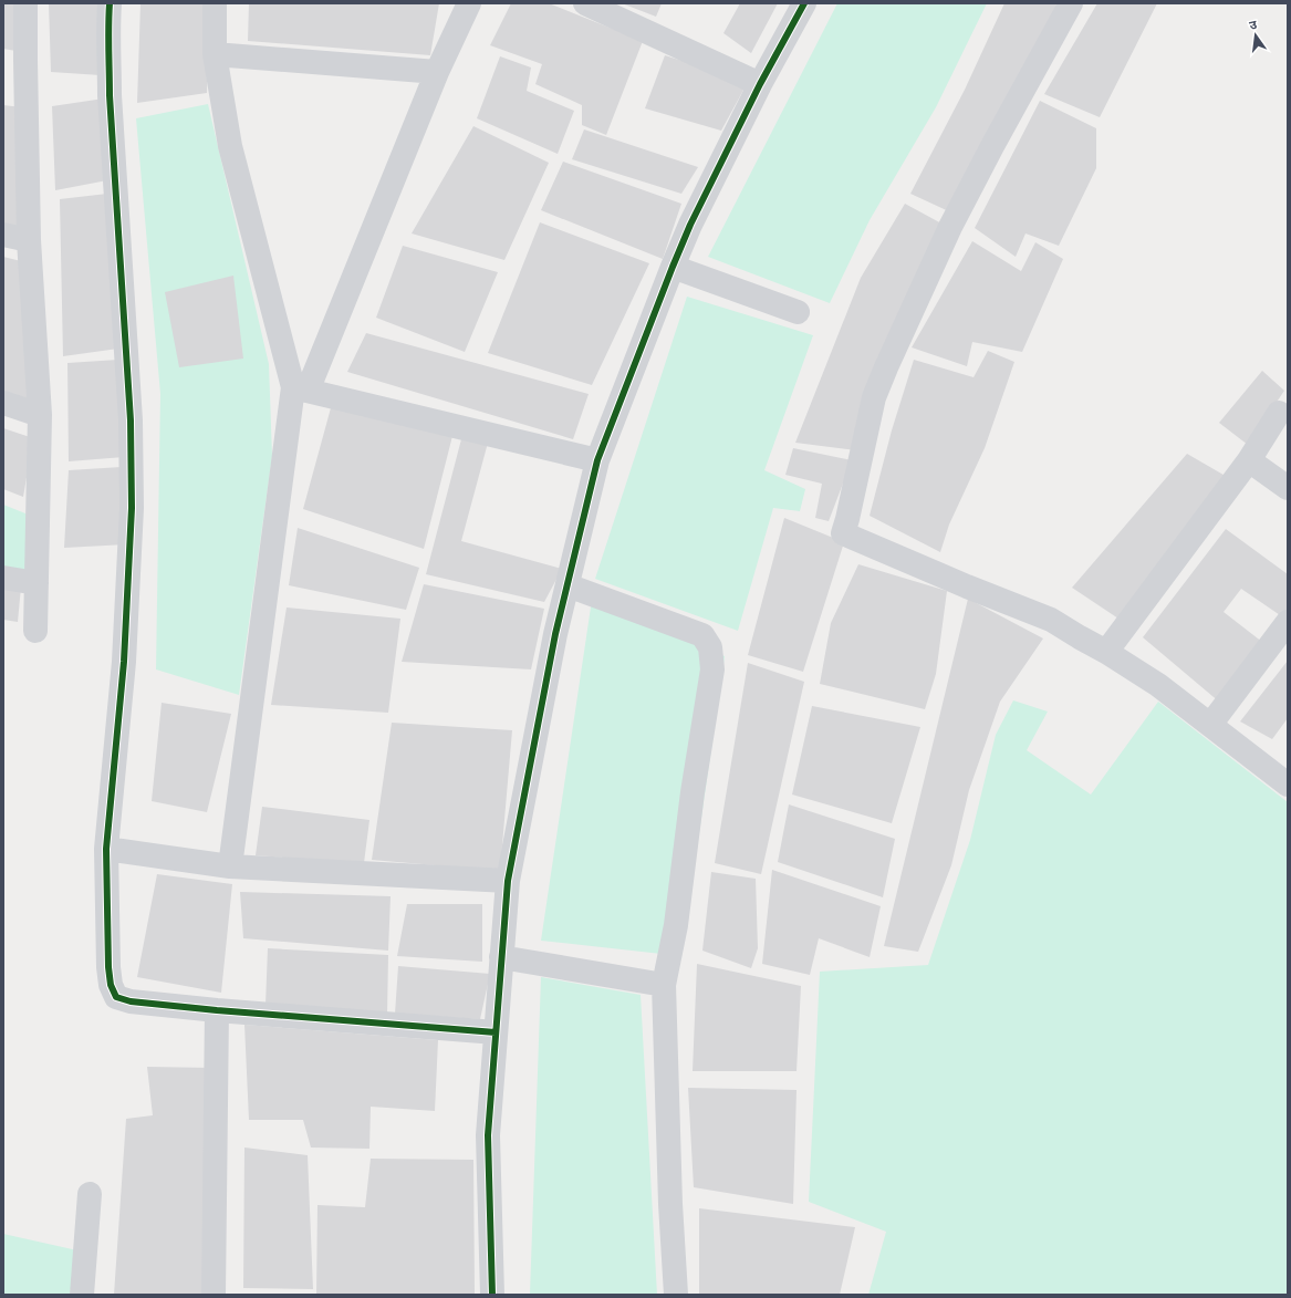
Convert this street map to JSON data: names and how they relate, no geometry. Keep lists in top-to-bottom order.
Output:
{
  "north": "top"
}
